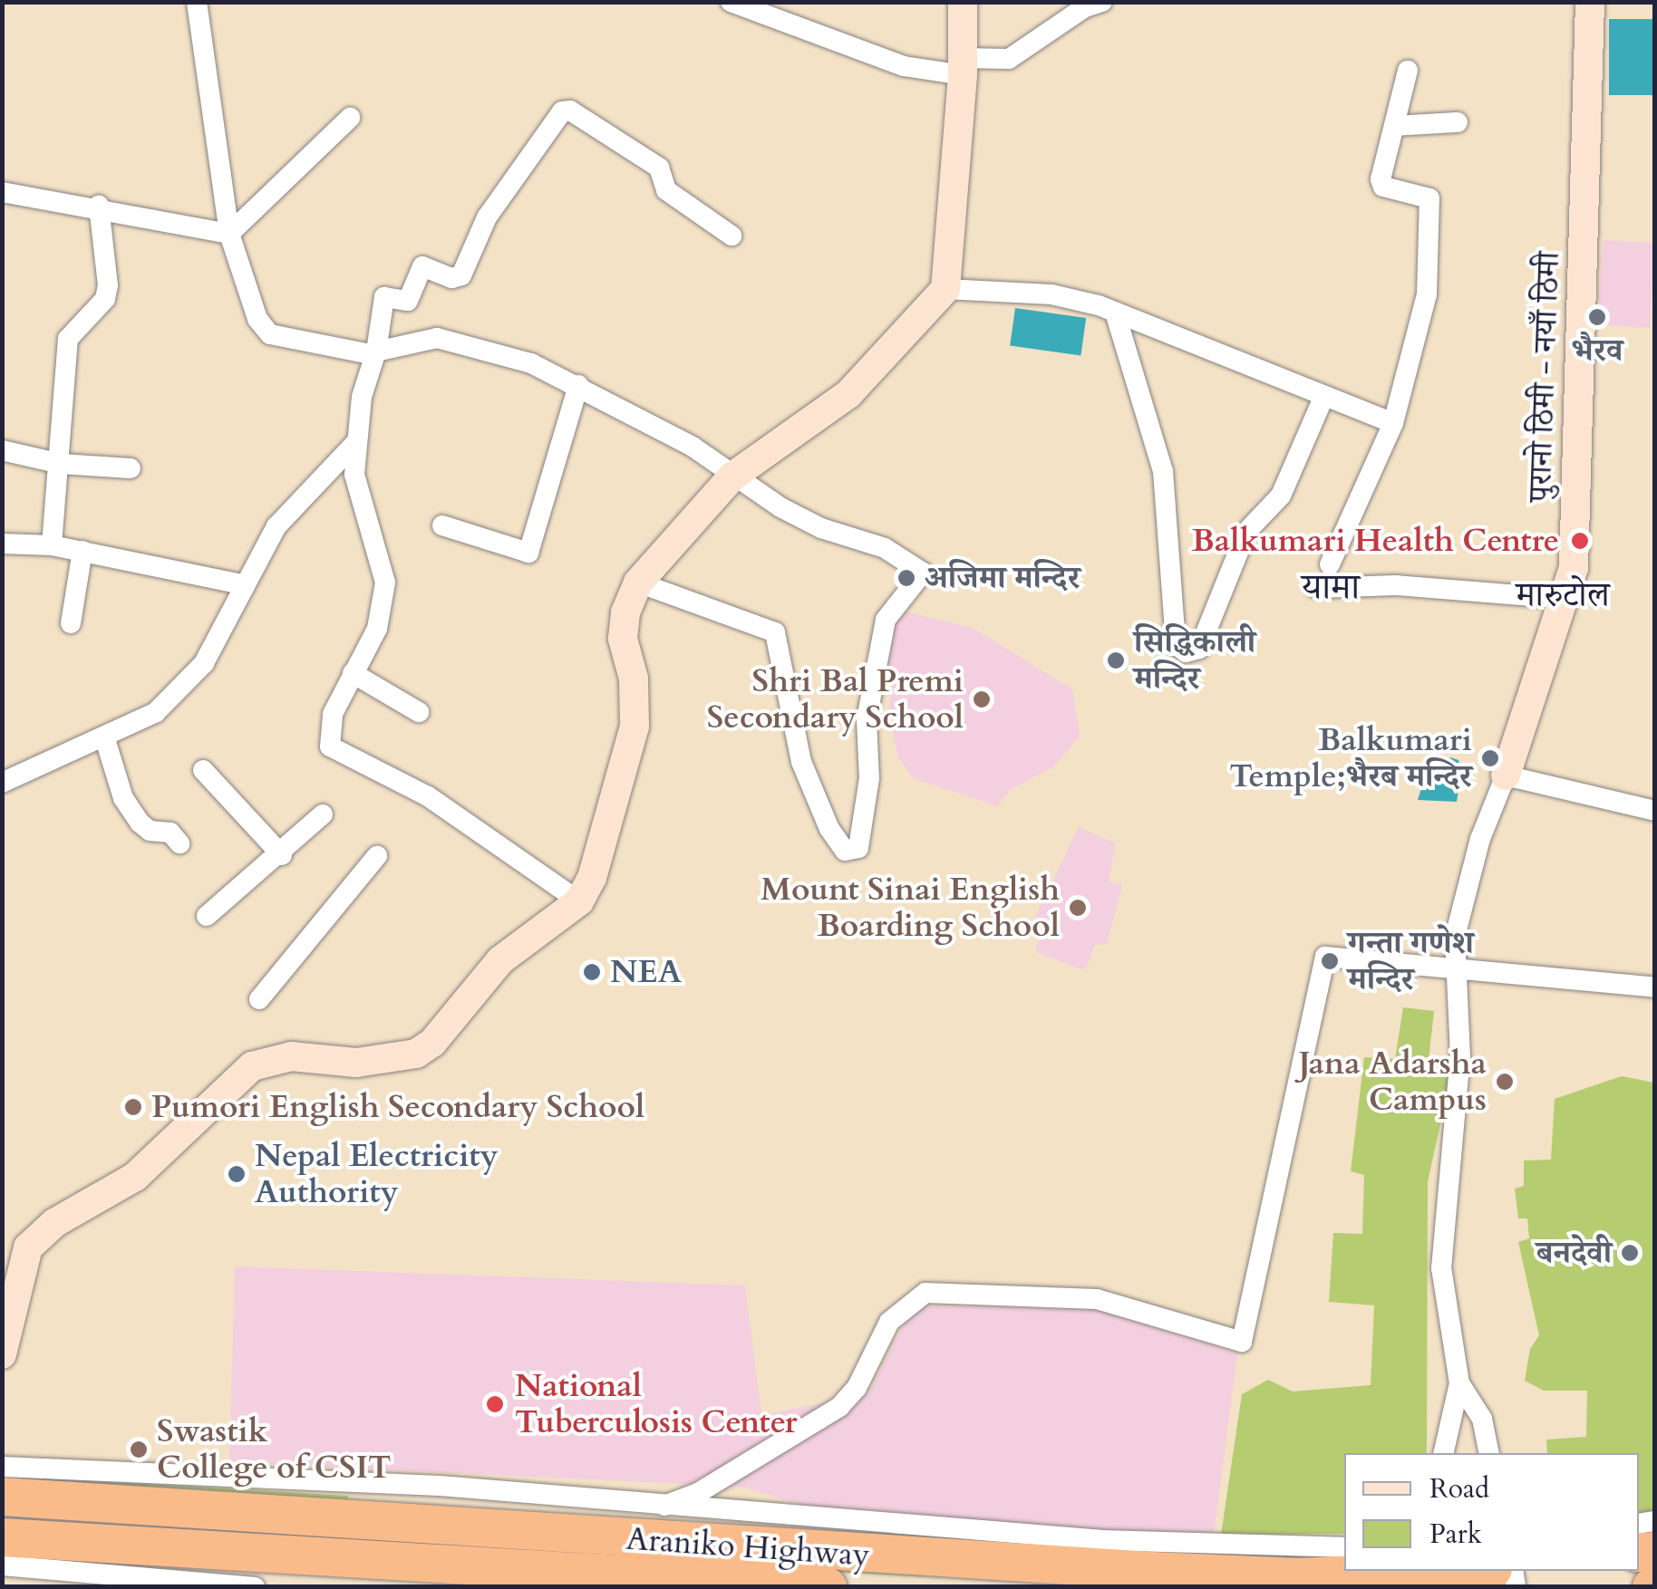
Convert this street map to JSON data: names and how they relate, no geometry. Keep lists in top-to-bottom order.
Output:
{
  "streets": {
    "highway": ["Araniko Highway"],
    "main road": ["पुरानो ठिमी - नयाँ ठिमी"]
  },
  "districts": ["यामा", "मारुटोल"],
  "places": [
    "भैरव",
    "Balkumari Health Centre",
    "अजिमा मन्दिर",
    "सिद्धिकाली मन्दिर",
    "Shri Bal Premi Secondary School",
    "Balkumari Temple;भैरब मन्दिर",
    "Mount Sinai English Boarding School",
    "गन्ता गणेश मन्दिर",
    "NEA",
    "Jana Adarsha Campus",
    "Pumori English Secondary School",
    "Nepal Electricity Authority",
    "बनदेवी",
    "National Tuberculosis Center",
    "Swastik College of CSIT"
  ],
  "legend": ["Road", "Park"]
}
